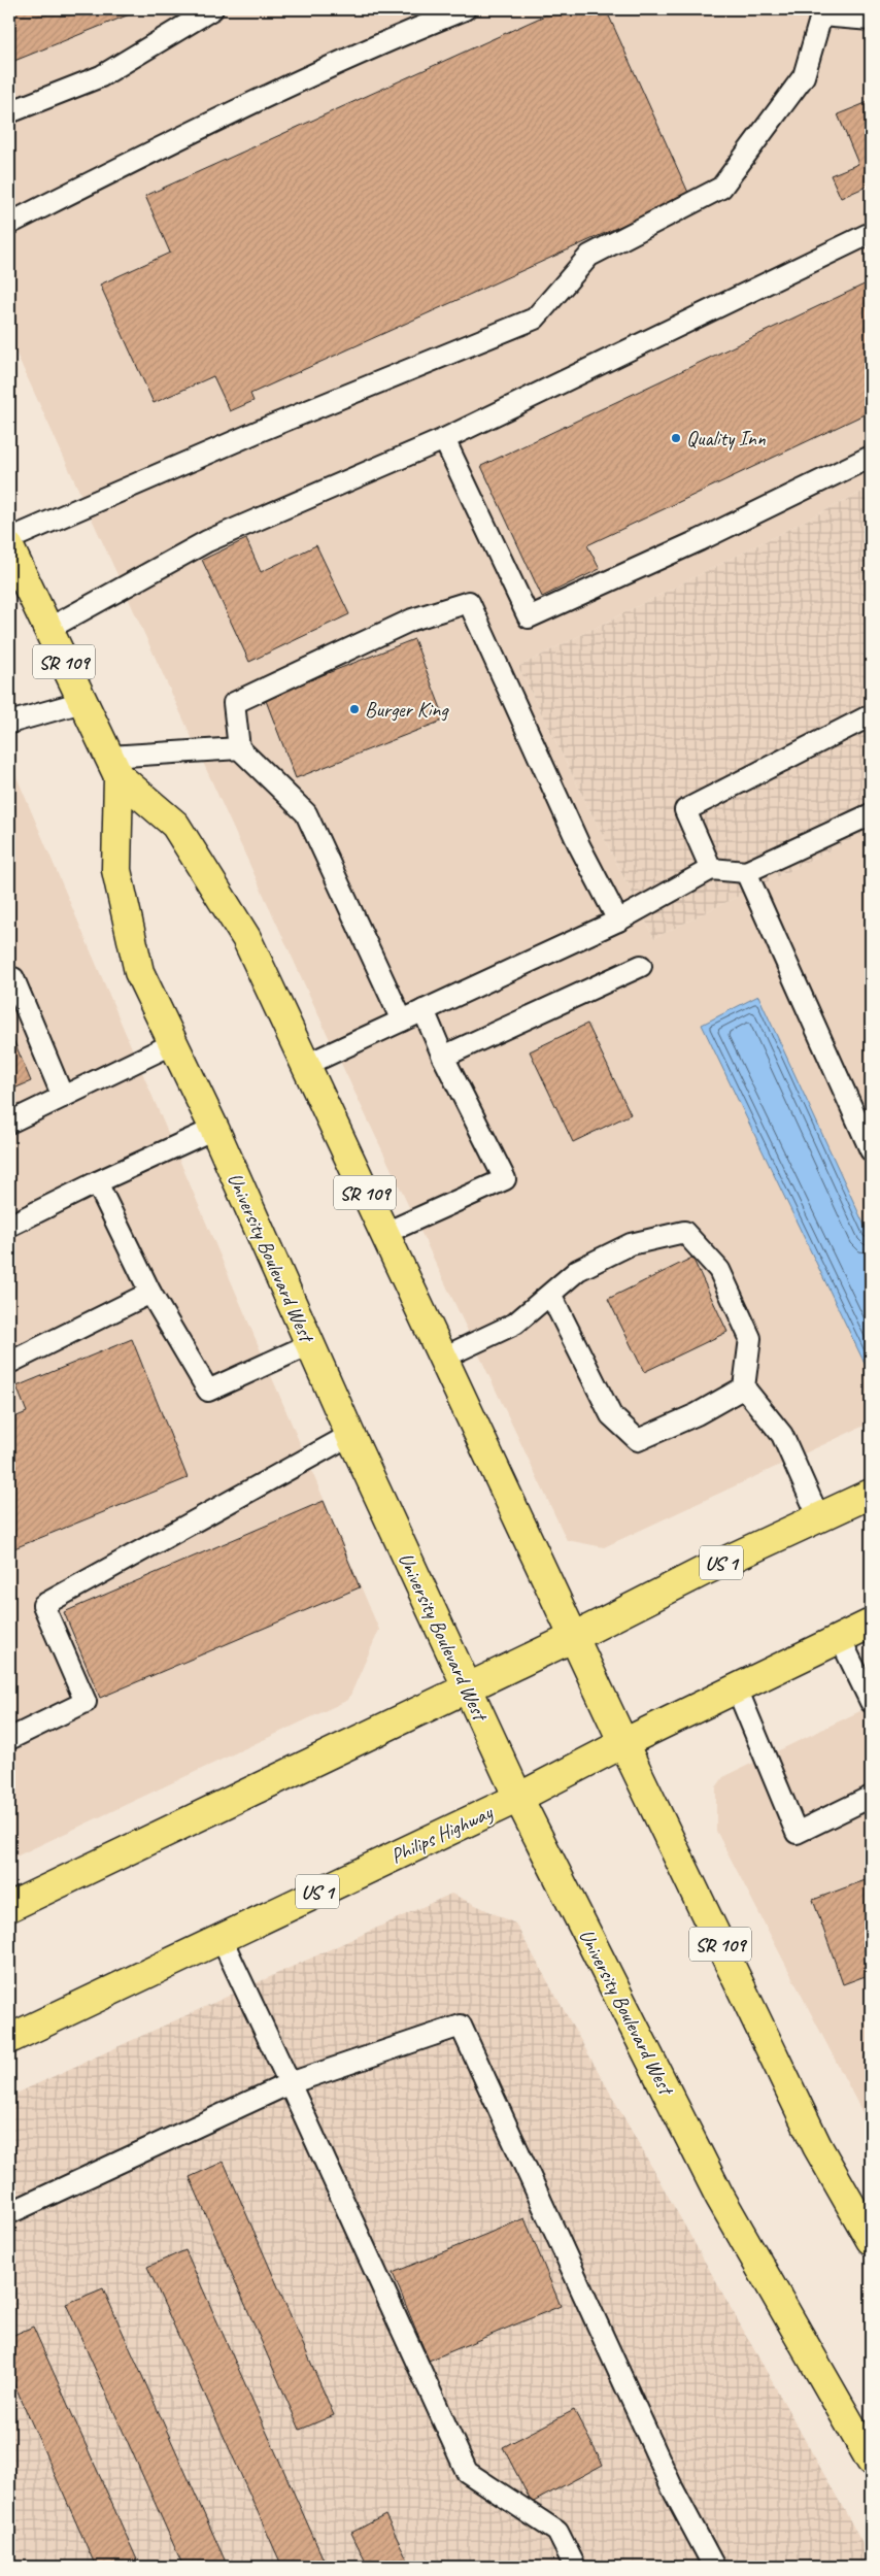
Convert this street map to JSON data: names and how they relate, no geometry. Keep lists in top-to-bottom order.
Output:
{
  "streets": {
    "main road": [
      "SR 109",
      "University Boulevard West",
      "US 1",
      "Philips Highway"
    ]
  },
  "crossings": [
    ["University Boulevard West", "US 1"],
    ["University Boulevard West", "Philips Highway"]
  ],
  "places": ["Quality Inn", "Burger King"]
}
